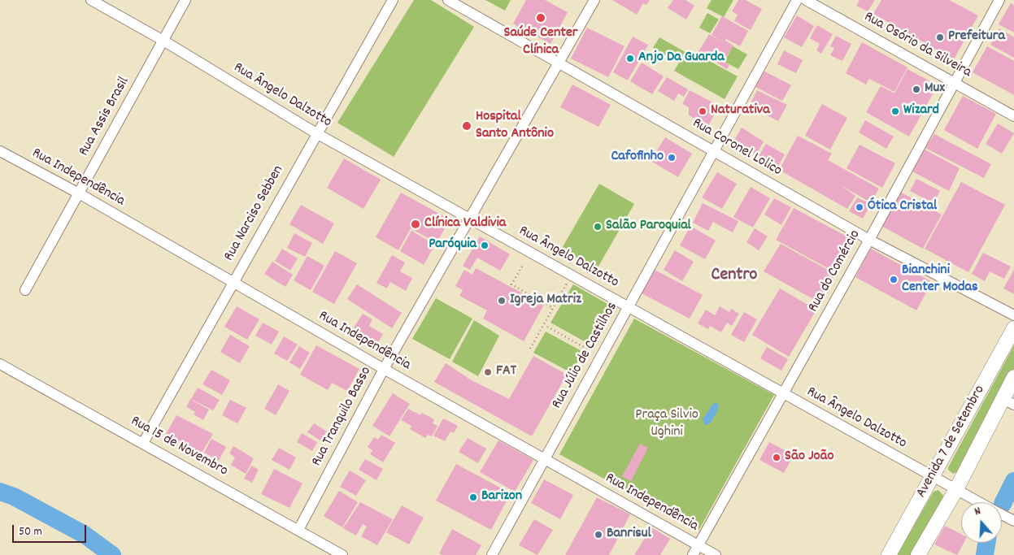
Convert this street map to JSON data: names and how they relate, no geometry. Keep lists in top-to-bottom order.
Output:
{
  "streets": {
    "main road": ["Avenida 7 de Setembro"],
    "street": [
      "Rua Osório da Silveira",
      "Rua Ângelo Dalzotto",
      "Rua Assis Brasil",
      "Rua Coronel Lolico",
      "Rua Independência",
      "Rua Narciso Sebben",
      "Rua do Comércio",
      "Rua Júlio de Castilhos",
      "Rua Tranquilo Basso",
      "Rua 15 de Novembro"
    ]
  },
  "crossings": [
    ["Rua Osório da Silveira", "Rua do Comércio"],
    ["Rua Ângelo Dalzotto", "Rua Assis Brasil"],
    ["Rua Ângelo Dalzotto", "Rua Narciso Sebben"],
    ["Rua Ângelo Dalzotto", "Rua do Comércio"],
    ["Rua Ângelo Dalzotto", "Rua Júlio de Castilhos"],
    ["Rua Ângelo Dalzotto", "Rua Tranquilo Basso"],
    ["Rua Ângelo Dalzotto", "Avenida 7 de Setembro"],
    ["Rua Assis Brasil", "Rua Independência"],
    ["Rua Coronel Lolico", "Rua do Comércio"],
    ["Rua Coronel Lolico", "Rua Júlio de Castilhos"],
    ["Rua Coronel Lolico", "Rua Tranquilo Basso"],
    ["Rua Independência", "Rua Narciso Sebben"],
    ["Rua Independência", "Rua do Comércio"],
    ["Rua Independência", "Rua Júlio de Castilhos"],
    ["Rua Independência", "Rua Tranquilo Basso"],
    ["Rua Narciso Sebben", "Rua 15 de Novembro"],
    ["Rua Tranquilo Basso", "Rua 15 de Novembro"]
  ],
  "districts": ["Centro"],
  "parks": ["Praça Silvio Ughini"],
  "places": [
    "Saúde Center Clínica",
    "Prefeitura",
    "Anjo Da Guarda",
    "Mux",
    "Naturativa",
    "Wizard",
    "Hospital Santo Antônio",
    "Cafofinho",
    "Ótica Cristal",
    "Clínica Valdivia",
    "Salão Paroquial",
    "Paróquia",
    "Bianchini Center Modas",
    "Igreja Matriz",
    "FAT",
    "São João",
    "Barizon",
    "Banrisul"
  ],
  "scale_bar": "50 m",
  "north": "top"
}
